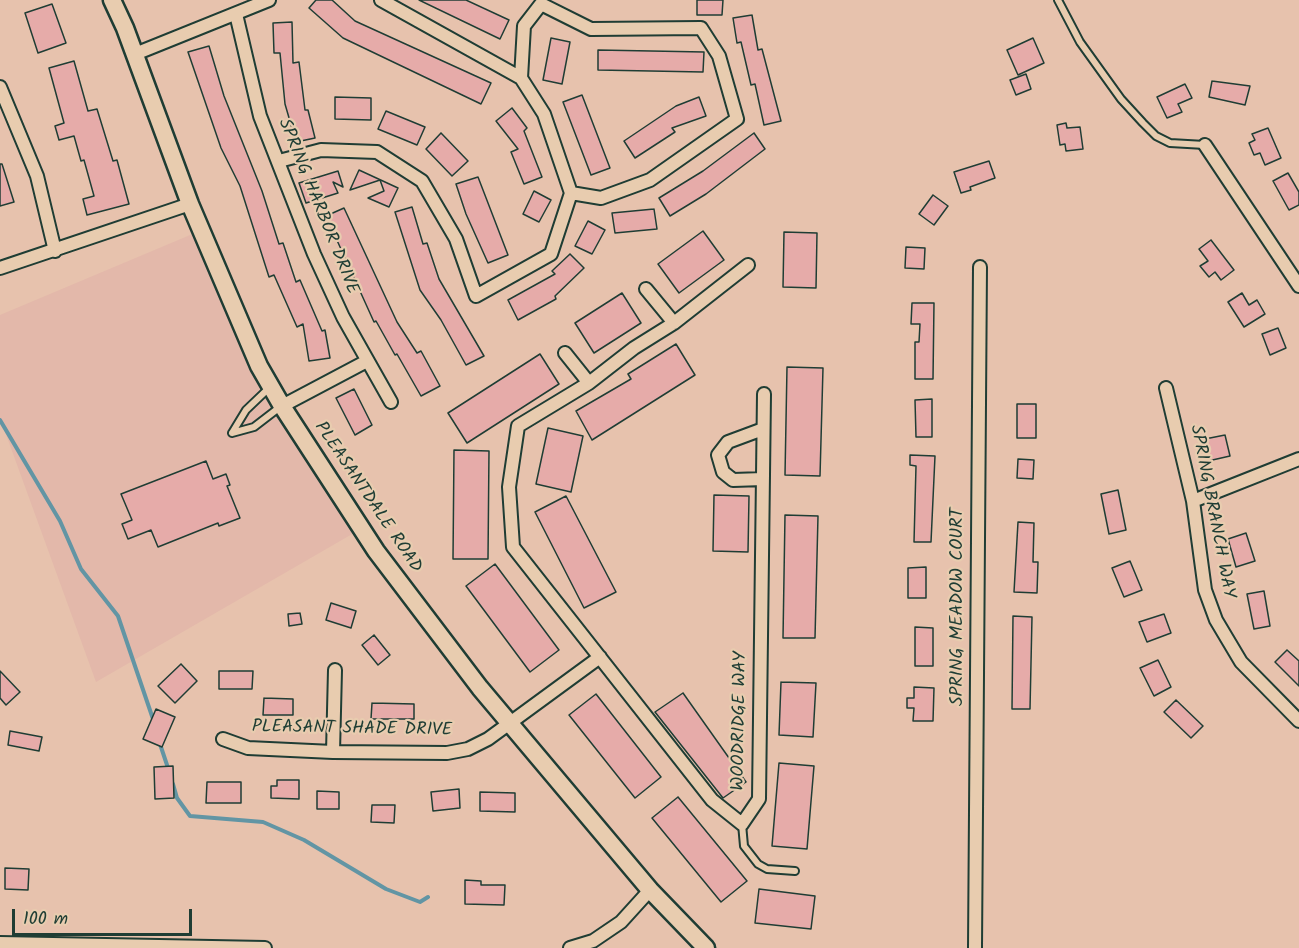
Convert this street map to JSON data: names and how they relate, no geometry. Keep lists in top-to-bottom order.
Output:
{
  "streets": {
    "main road": ["PLEASANTDALE ROAD"],
    "street": [
      "SPRING HARBOR DRIVE",
      "SPRING BRANCH WAY",
      "SPRING MEADOW COURT",
      "WOODRIDGE WAY",
      "PLEASANT SHADE DRIVE"
    ]
  },
  "crossings": [
    ["PLEASANTDALE ROAD", "PLEASANT SHADE DRIVE"]
  ],
  "scale_bar": "100 m"
}
